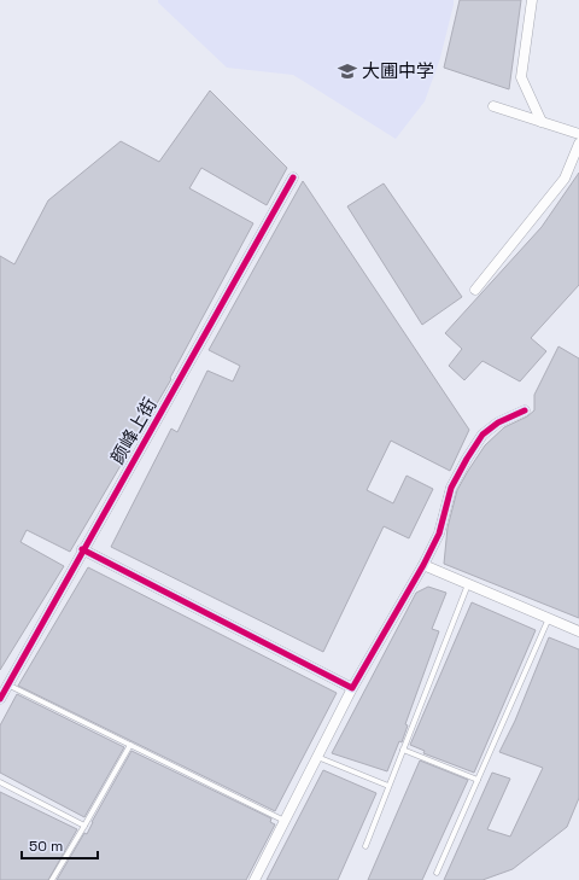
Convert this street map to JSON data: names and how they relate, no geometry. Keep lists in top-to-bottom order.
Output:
{
  "streets": {
    "street": ["颜峰上街"]
  },
  "places": {
    "school or university": ["大圃中学"]
  },
  "scale_bar": "50 m"
}
